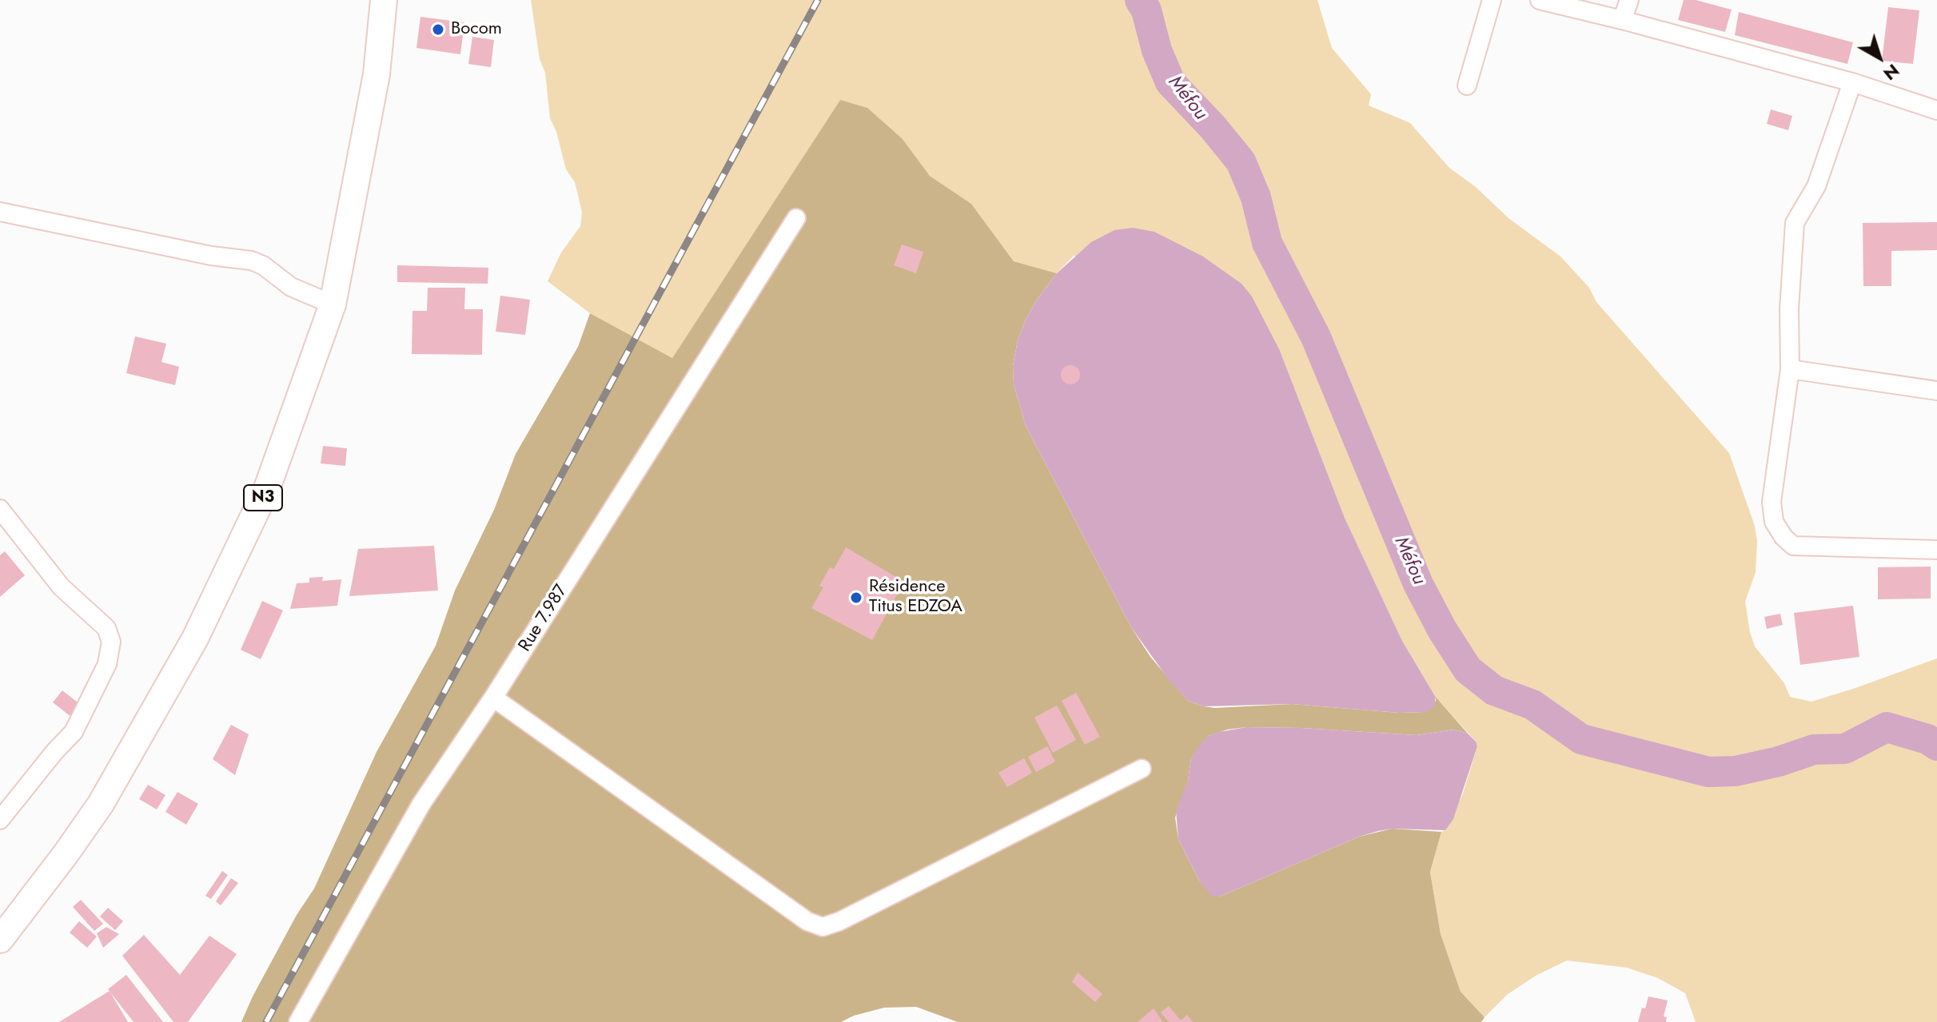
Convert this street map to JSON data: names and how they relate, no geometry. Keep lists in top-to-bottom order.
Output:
{
  "streets": {
    "highway": ["N3"],
    "street": ["Rue 7.987"]
  },
  "water": ["Méfou"],
  "places": ["Bocom", "Résidence Titus EDZOA"],
  "north": "bottom right"
}
